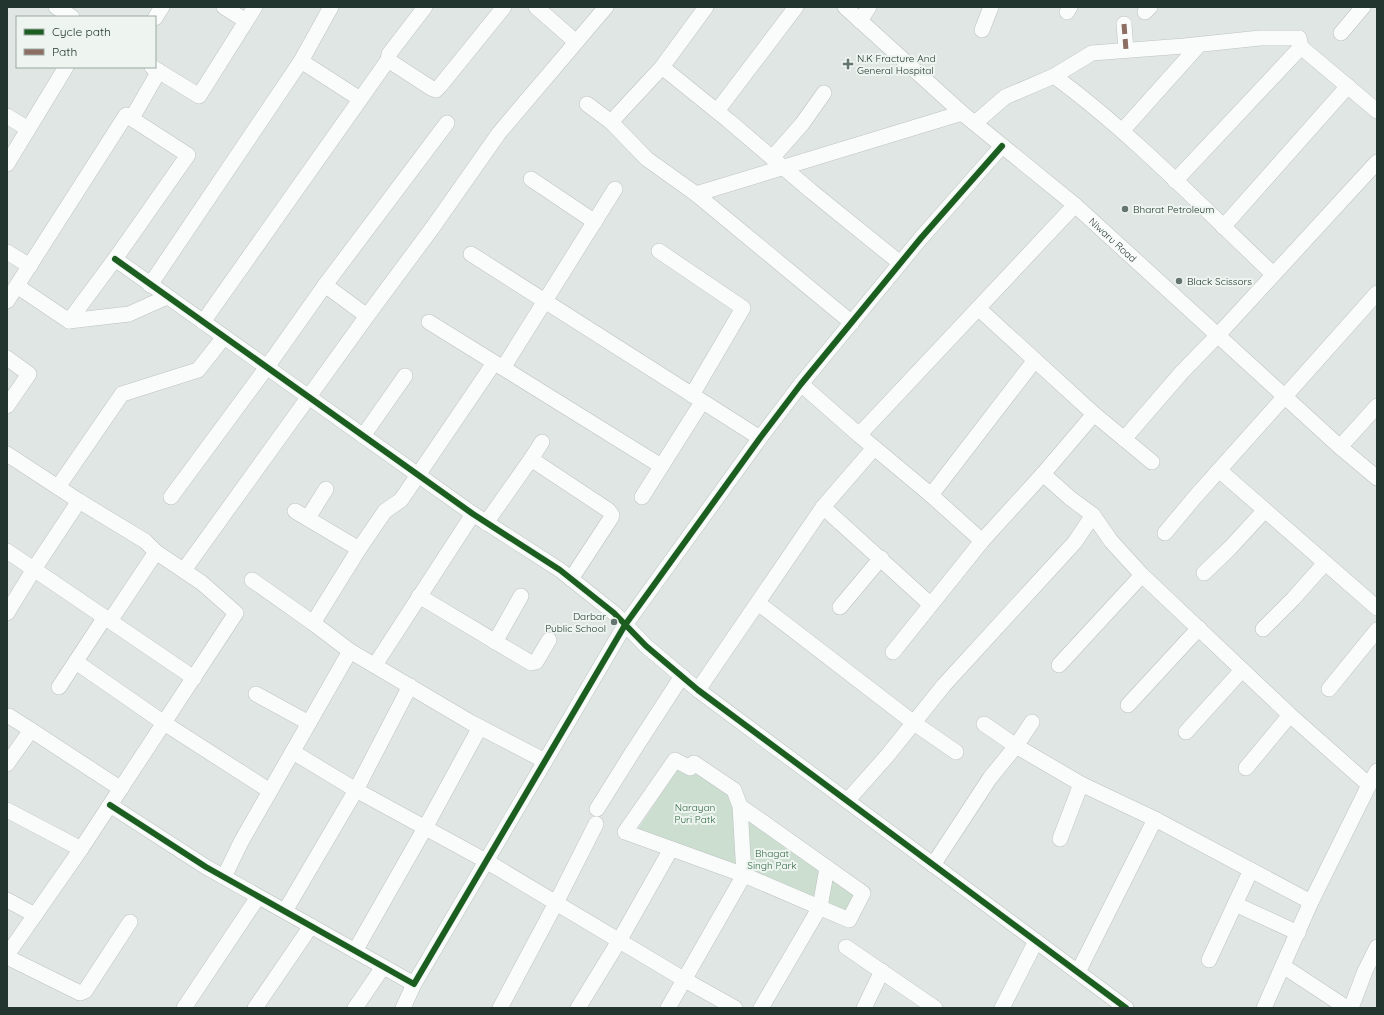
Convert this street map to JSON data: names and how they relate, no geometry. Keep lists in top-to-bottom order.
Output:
{
  "streets": {
    "street": ["Niwaru Road"]
  },
  "parks": ["Narayan Puri Patk", "Bhagat Singh Park"],
  "places": {
    "health": ["N.K Fracture And General Hospital"],
    "other": ["Bharat Petroleum", "Black Scissors", "Darbar Public School"]
  },
  "legend": ["Cycle path", "Path"]
}
